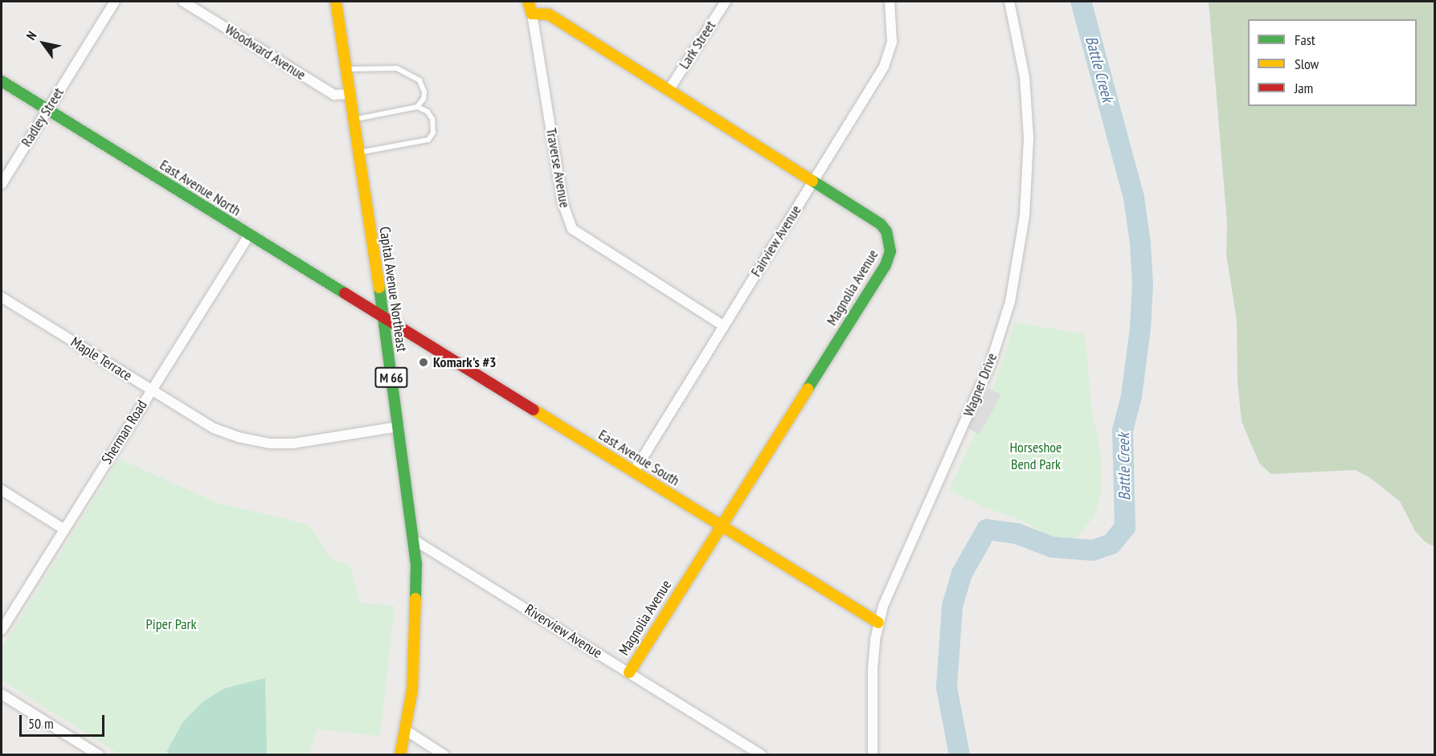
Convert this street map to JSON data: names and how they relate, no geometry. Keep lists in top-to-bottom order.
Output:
{
  "streets": {
    "street": [
      "Lark Street",
      "Woodward Avenue",
      "Radley Street",
      "Traverse Avenue",
      "East Avenue North",
      "Fairview Avenue",
      "Magnolia Avenue",
      "Capital Avenue Northeast",
      "Maple Terrace",
      "M 66",
      "Wagner Drive",
      "Sherman Road",
      "East Avenue South",
      "Riverview Avenue"
    ]
  },
  "crossings": [
    ["Lark Street", "Magnolia Avenue"],
    ["Woodward Avenue", "Capital Avenue Northeast"],
    ["Radley Street", "East Avenue North"],
    ["Traverse Avenue", "Fairview Avenue"],
    ["Traverse Avenue", "Magnolia Avenue"],
    ["East Avenue North", "Capital Avenue Northeast"],
    ["East Avenue North", "Sherman Road"],
    ["East Avenue North", "East Avenue South"],
    ["Fairview Avenue", "Magnolia Avenue"],
    ["Fairview Avenue", "East Avenue South"],
    ["Magnolia Avenue", "East Avenue South"],
    ["Magnolia Avenue", "Riverview Avenue"],
    ["Capital Avenue Northeast", "Maple Terrace"],
    ["Capital Avenue Northeast", "East Avenue South"],
    ["Capital Avenue Northeast", "Riverview Avenue"],
    ["Maple Terrace", "Sherman Road"],
    ["Wagner Drive", "East Avenue South"]
  ],
  "water": ["Battle Creek"],
  "parks": ["Horseshoe Bend Park", "Piper Park"],
  "places": ["Komark's #3"],
  "legend": ["Fast", "Slow", "Jam"],
  "scale_bar": "50 m",
  "north": "top left"
}
